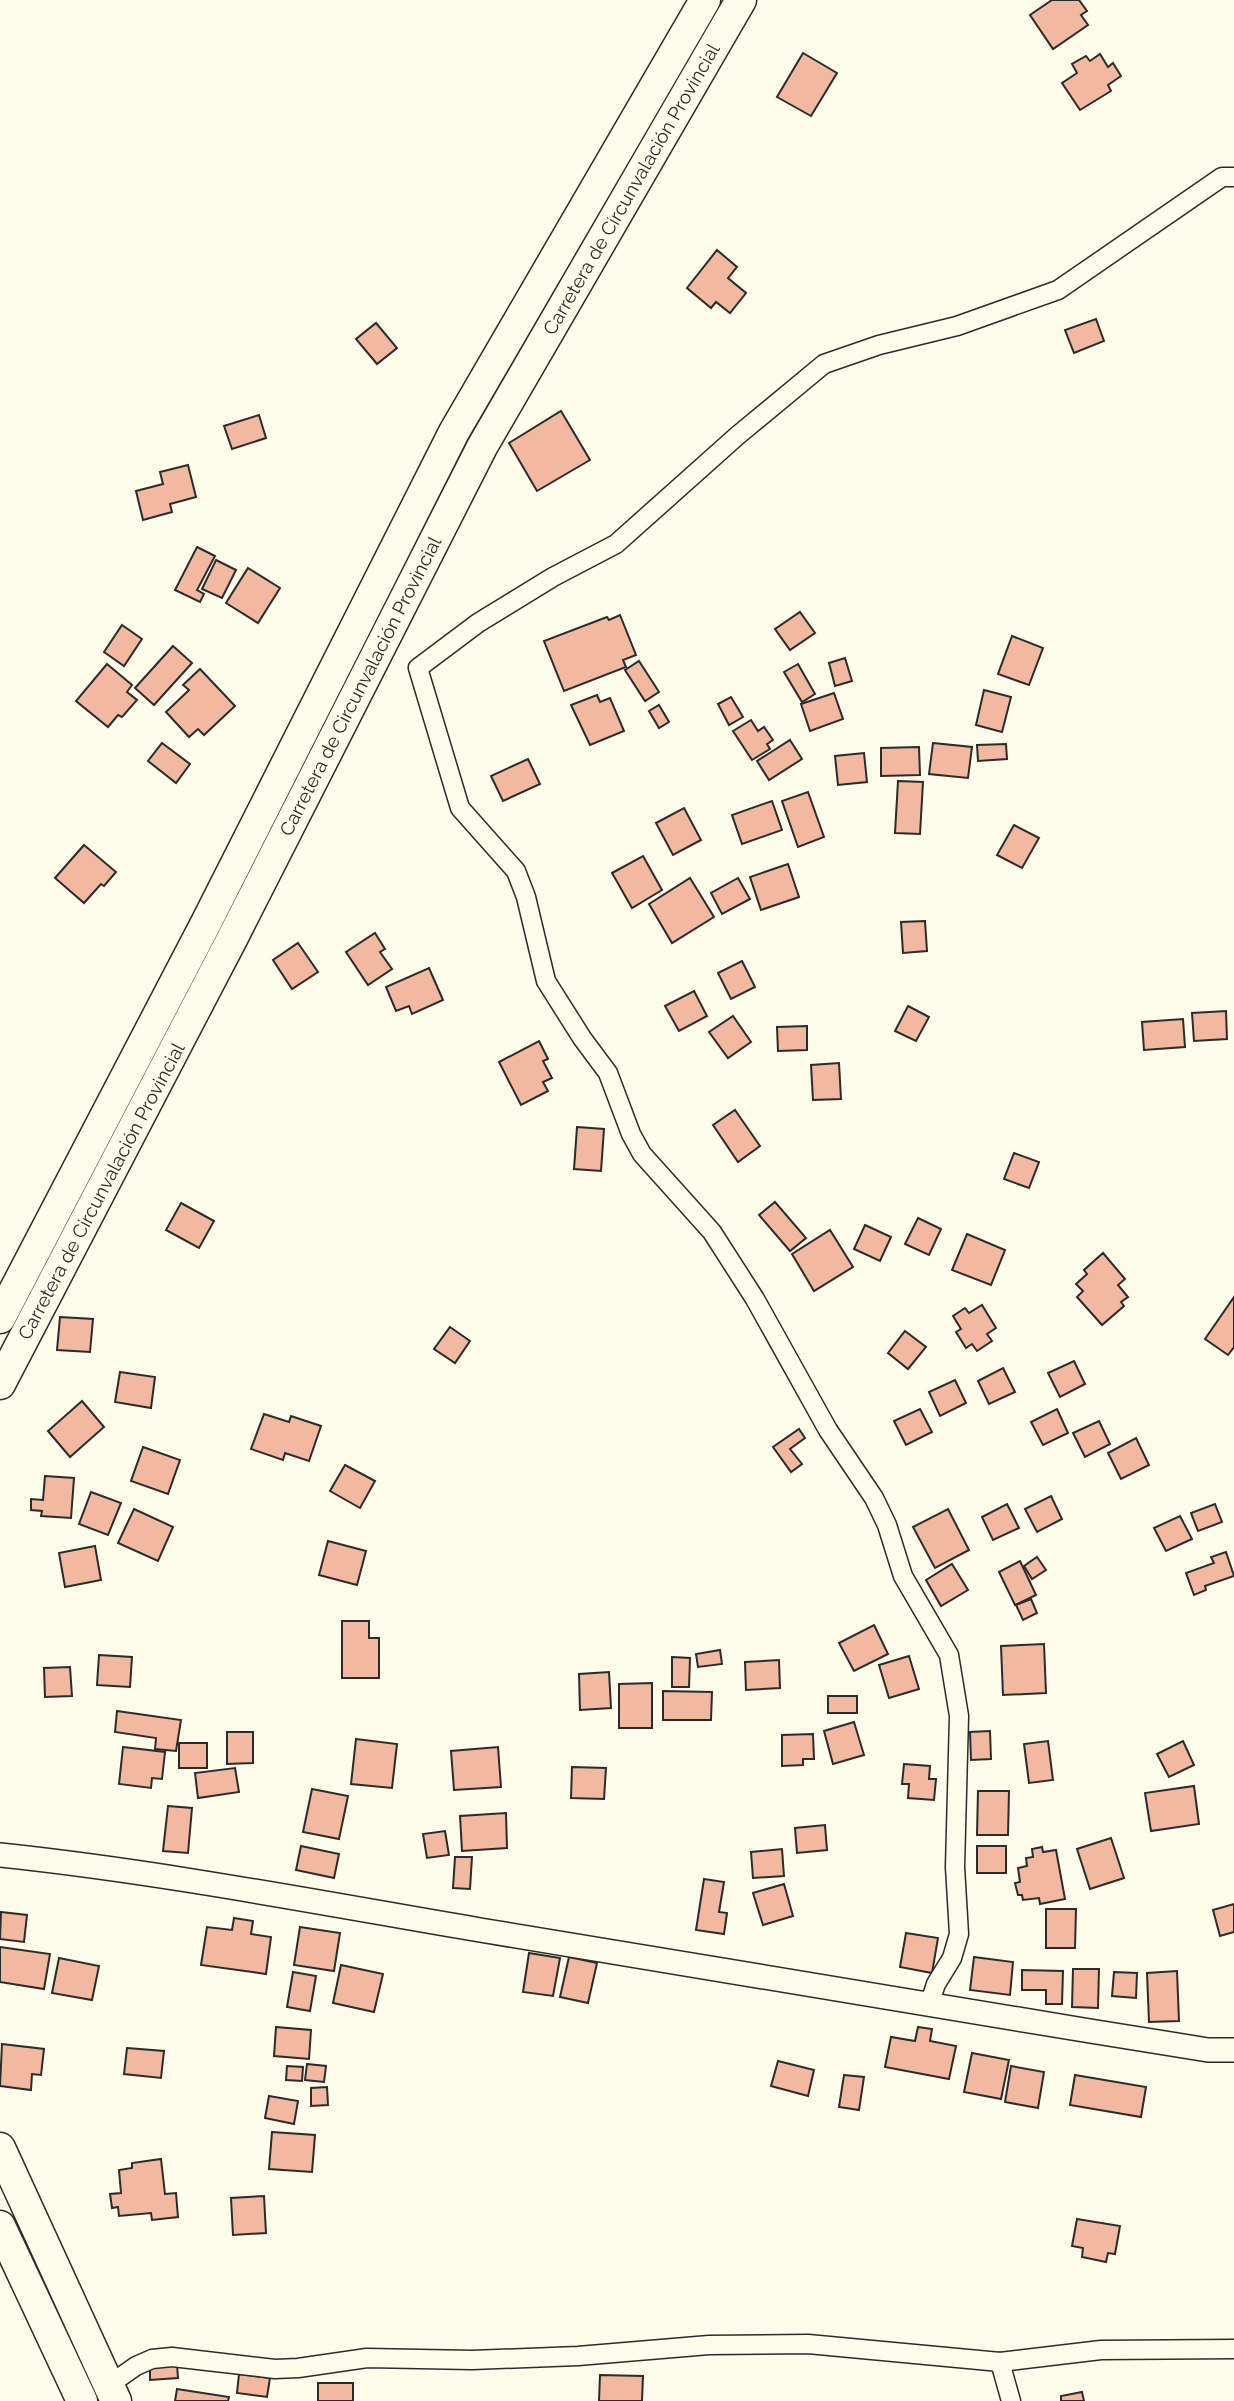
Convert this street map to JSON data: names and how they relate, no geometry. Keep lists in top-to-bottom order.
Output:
{
  "streets": {
    "highway": ["Carretera de Circunvalación Provincial"]
  }
}
